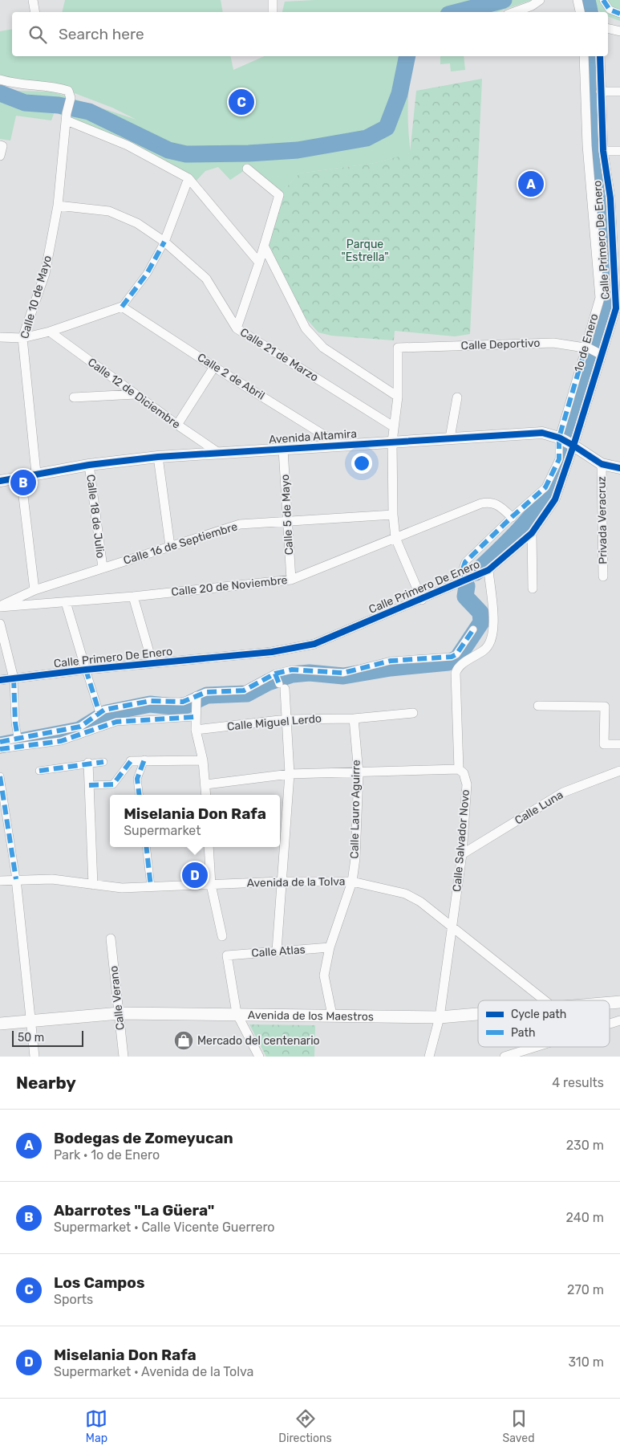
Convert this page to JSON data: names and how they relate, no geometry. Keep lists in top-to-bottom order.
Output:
{
  "streets": {
    "main road": ["Avenida de los Maestros"],
    "street": [
      "Calle Primero De Enero",
      "Calle 10 de Mayo",
      "1o de Enero",
      "Calle Deportivo",
      "Calle 21 de Marzo",
      "Calle 2 de Abril",
      "Calle 12 de Diciembre",
      "Avenida Altamira",
      "Calle 5 de Mayo",
      "Calle 18 de Julio",
      "Privada Veracruz",
      "Calle 16 de Septiembre",
      "Calle 20 de Noviembre",
      "Calle Miguel Lerdo",
      "Calle Luna",
      "Calle Lauro Aguirre",
      "Calle Salvador Novo",
      "Avenida de la Tolva",
      "Calle Atlas",
      "Calle Verano"
    ]
  },
  "crossings": [
    ["Calle Primero De Enero", "1o de Enero"],
    ["Calle Primero De Enero", "Calle Deportivo"],
    ["Calle Primero De Enero", "Avenida Altamira"],
    ["Calle Primero De Enero", "Calle 20 de Noviembre"],
    ["Calle Primero De Enero", "Calle Salvador Novo"],
    ["Calle 10 de Mayo", "Calle 21 de Marzo"],
    ["Calle 10 de Mayo", "Avenida Altamira"],
    ["1o de Enero", "Calle Deportivo"],
    ["1o de Enero", "Avenida Altamira"],
    ["Calle 2 de Abril", "Avenida Altamira"],
    ["Calle 12 de Diciembre", "Avenida Altamira"],
    ["Avenida Altamira", "Calle 5 de Mayo"],
    ["Avenida Altamira", "Calle 18 de Julio"],
    ["Avenida Altamira", "Privada Veracruz"],
    ["Calle 5 de Mayo", "Calle 16 de Septiembre"],
    ["Calle 5 de Mayo", "Calle 20 de Noviembre"],
    ["Calle 18 de Julio", "Calle 16 de Septiembre"],
    ["Calle 16 de Septiembre", "Calle 20 de Noviembre"],
    ["Calle Miguel Lerdo", "Calle Lauro Aguirre"],
    ["Calle Luna", "Calle Salvador Novo"],
    ["Calle Lauro Aguirre", "Avenida de la Tolva"],
    ["Calle Lauro Aguirre", "Calle Atlas"],
    ["Calle Lauro Aguirre", "Avenida de los Maestros"],
    ["Calle Salvador Novo", "Avenida de la Tolva"],
    ["Calle Salvador Novo", "Avenida de los Maestros"],
    ["Calle Atlas", "Avenida de los Maestros"],
    ["Calle Verano", "Avenida de los Maestros"]
  ],
  "parks": ["Parque \"Estrella\""],
  "places": {
    "shop": ["Mercado del centenario"]
  },
  "legend": ["Cycle path", "Path"],
  "scale_bar": "50 m",
  "page": {
    "search": "Search here",
    "pins": [
      "C",
      "A",
      "B",
      "D"
    ],
    "popup": ["Miselania Don Rafa", "Supermarket"],
    "scale": "50 m",
    "heading": ["Nearby", "4 results"],
    "list": [
      {
        "mark": "A",
        "name": "Bodegas de Zomeyucan",
        "note": "Park · 1o de Enero",
        "value": "230 m"
      },
      {
        "mark": "B",
        "name": "Abarrotes \"La Güera\"",
        "note": "Supermarket · Calle Vicente Guerrero",
        "value": "240 m"
      },
      {
        "mark": "C",
        "name": "Los Campos",
        "note": "Sports",
        "value": "270 m"
      },
      {
        "mark": "D",
        "name": "Miselania Don Rafa",
        "note": "Supermarket · Avenida de la Tolva",
        "value": "310 m"
      }
    ],
    "nav": ["Map", "Directions", "Saved"]
  }
}
